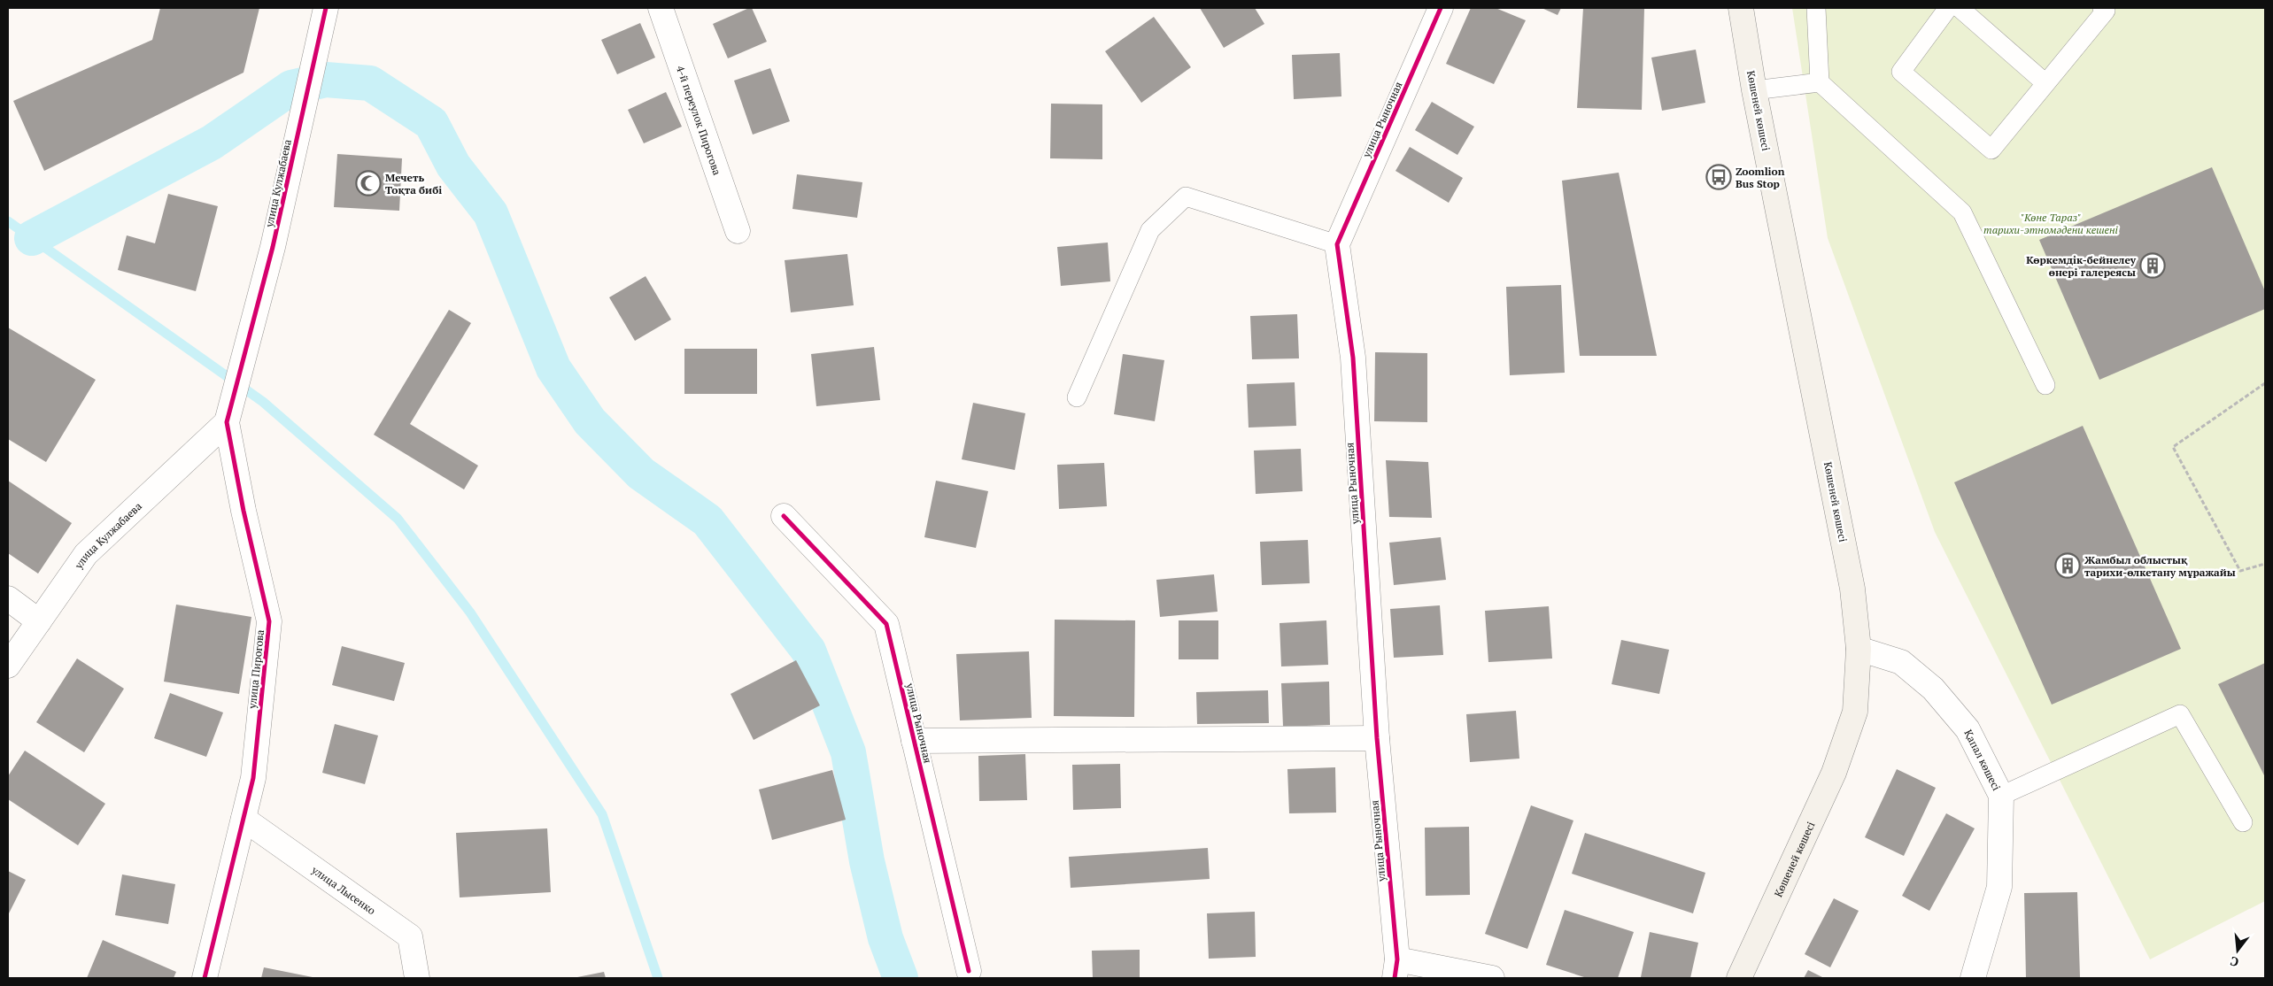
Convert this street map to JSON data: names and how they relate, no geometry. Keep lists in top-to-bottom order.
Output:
{
  "streets": {
    "main road": ["Көшеней көшесі"],
    "street": [
      "4-й переулок Пирогова",
      "улица Рыночная",
      "улица Кулжабаева",
      "улица Пирогова",
      "Қапал көшесі",
      "улица Лысенко"
    ]
  },
  "crossings": [
    ["Көшеней көшесі", "Қапал көшесі"],
    ["улица Кулжабаева", "улица Пирогова"],
    ["улица Пирогова", "улица Лысенко"]
  ],
  "parks": ["\"Көне Тараз\" тарихи-этномәдени кешені"],
  "places": {
    "bus stop": ["Zoomlion Bus Stop"],
    "mosque": ["Мечеть Тоқта бибі"],
    "building": ["Көркемдік-бейнелеу өнері галереясы", "Жамбыл облыстық тарихи-өлкетану мұражайы"]
  },
  "north": "bottom"
}
